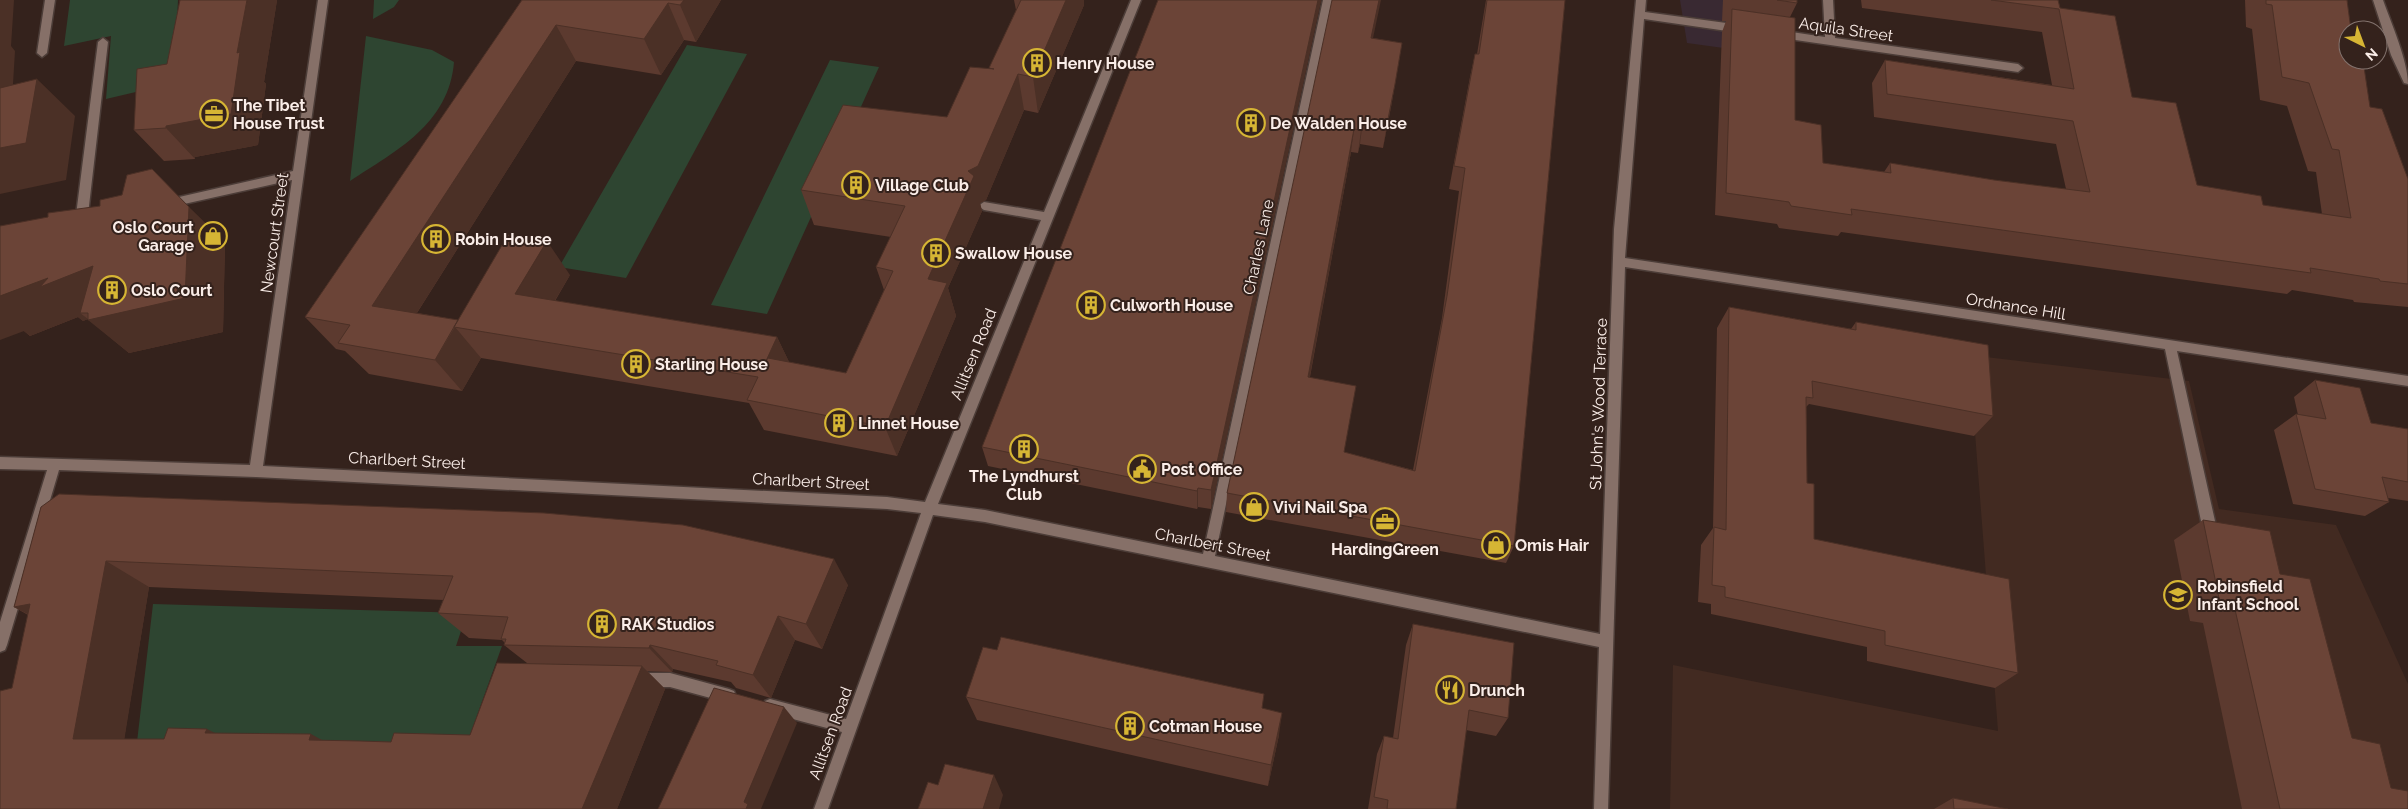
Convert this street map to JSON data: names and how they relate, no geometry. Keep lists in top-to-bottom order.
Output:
{
  "streets": {
    "street": [
      "Aquila Street",
      "Newcourt Street",
      "Charles Lane",
      "Ordnance Hill",
      "Allitsen Road",
      "St John's Wood Terrace",
      "Charlbert Street"
    ]
  },
  "crossings": [
    ["Aquila Street", "St John's Wood Terrace"],
    ["Newcourt Street", "Charlbert Street"],
    ["Charles Lane", "Charlbert Street"],
    ["Ordnance Hill", "St John's Wood Terrace"],
    ["Allitsen Road", "Charlbert Street"],
    ["St John's Wood Terrace", "Charlbert Street"]
  ],
  "places": {
    "building": [
      "Henry House",
      "De Walden House",
      "Village Club",
      "Robin House",
      "Swallow House",
      "Oslo Court",
      "Culworth House",
      "Starling House",
      "Linnet House",
      "The Lyndhurst Club",
      "RAK Studios",
      "Cotman House"
    ],
    "office": ["The Tibet House Trust", "HardingGreen"],
    "shop": ["Oslo Court Garage", "Vivi Nail Spa", "Omis Hair"],
    "public building": ["Post Office"],
    "school or university": ["Robinsfield Infant School"],
    "restaurant": ["Drunch"]
  },
  "north": "bottom right"
}
